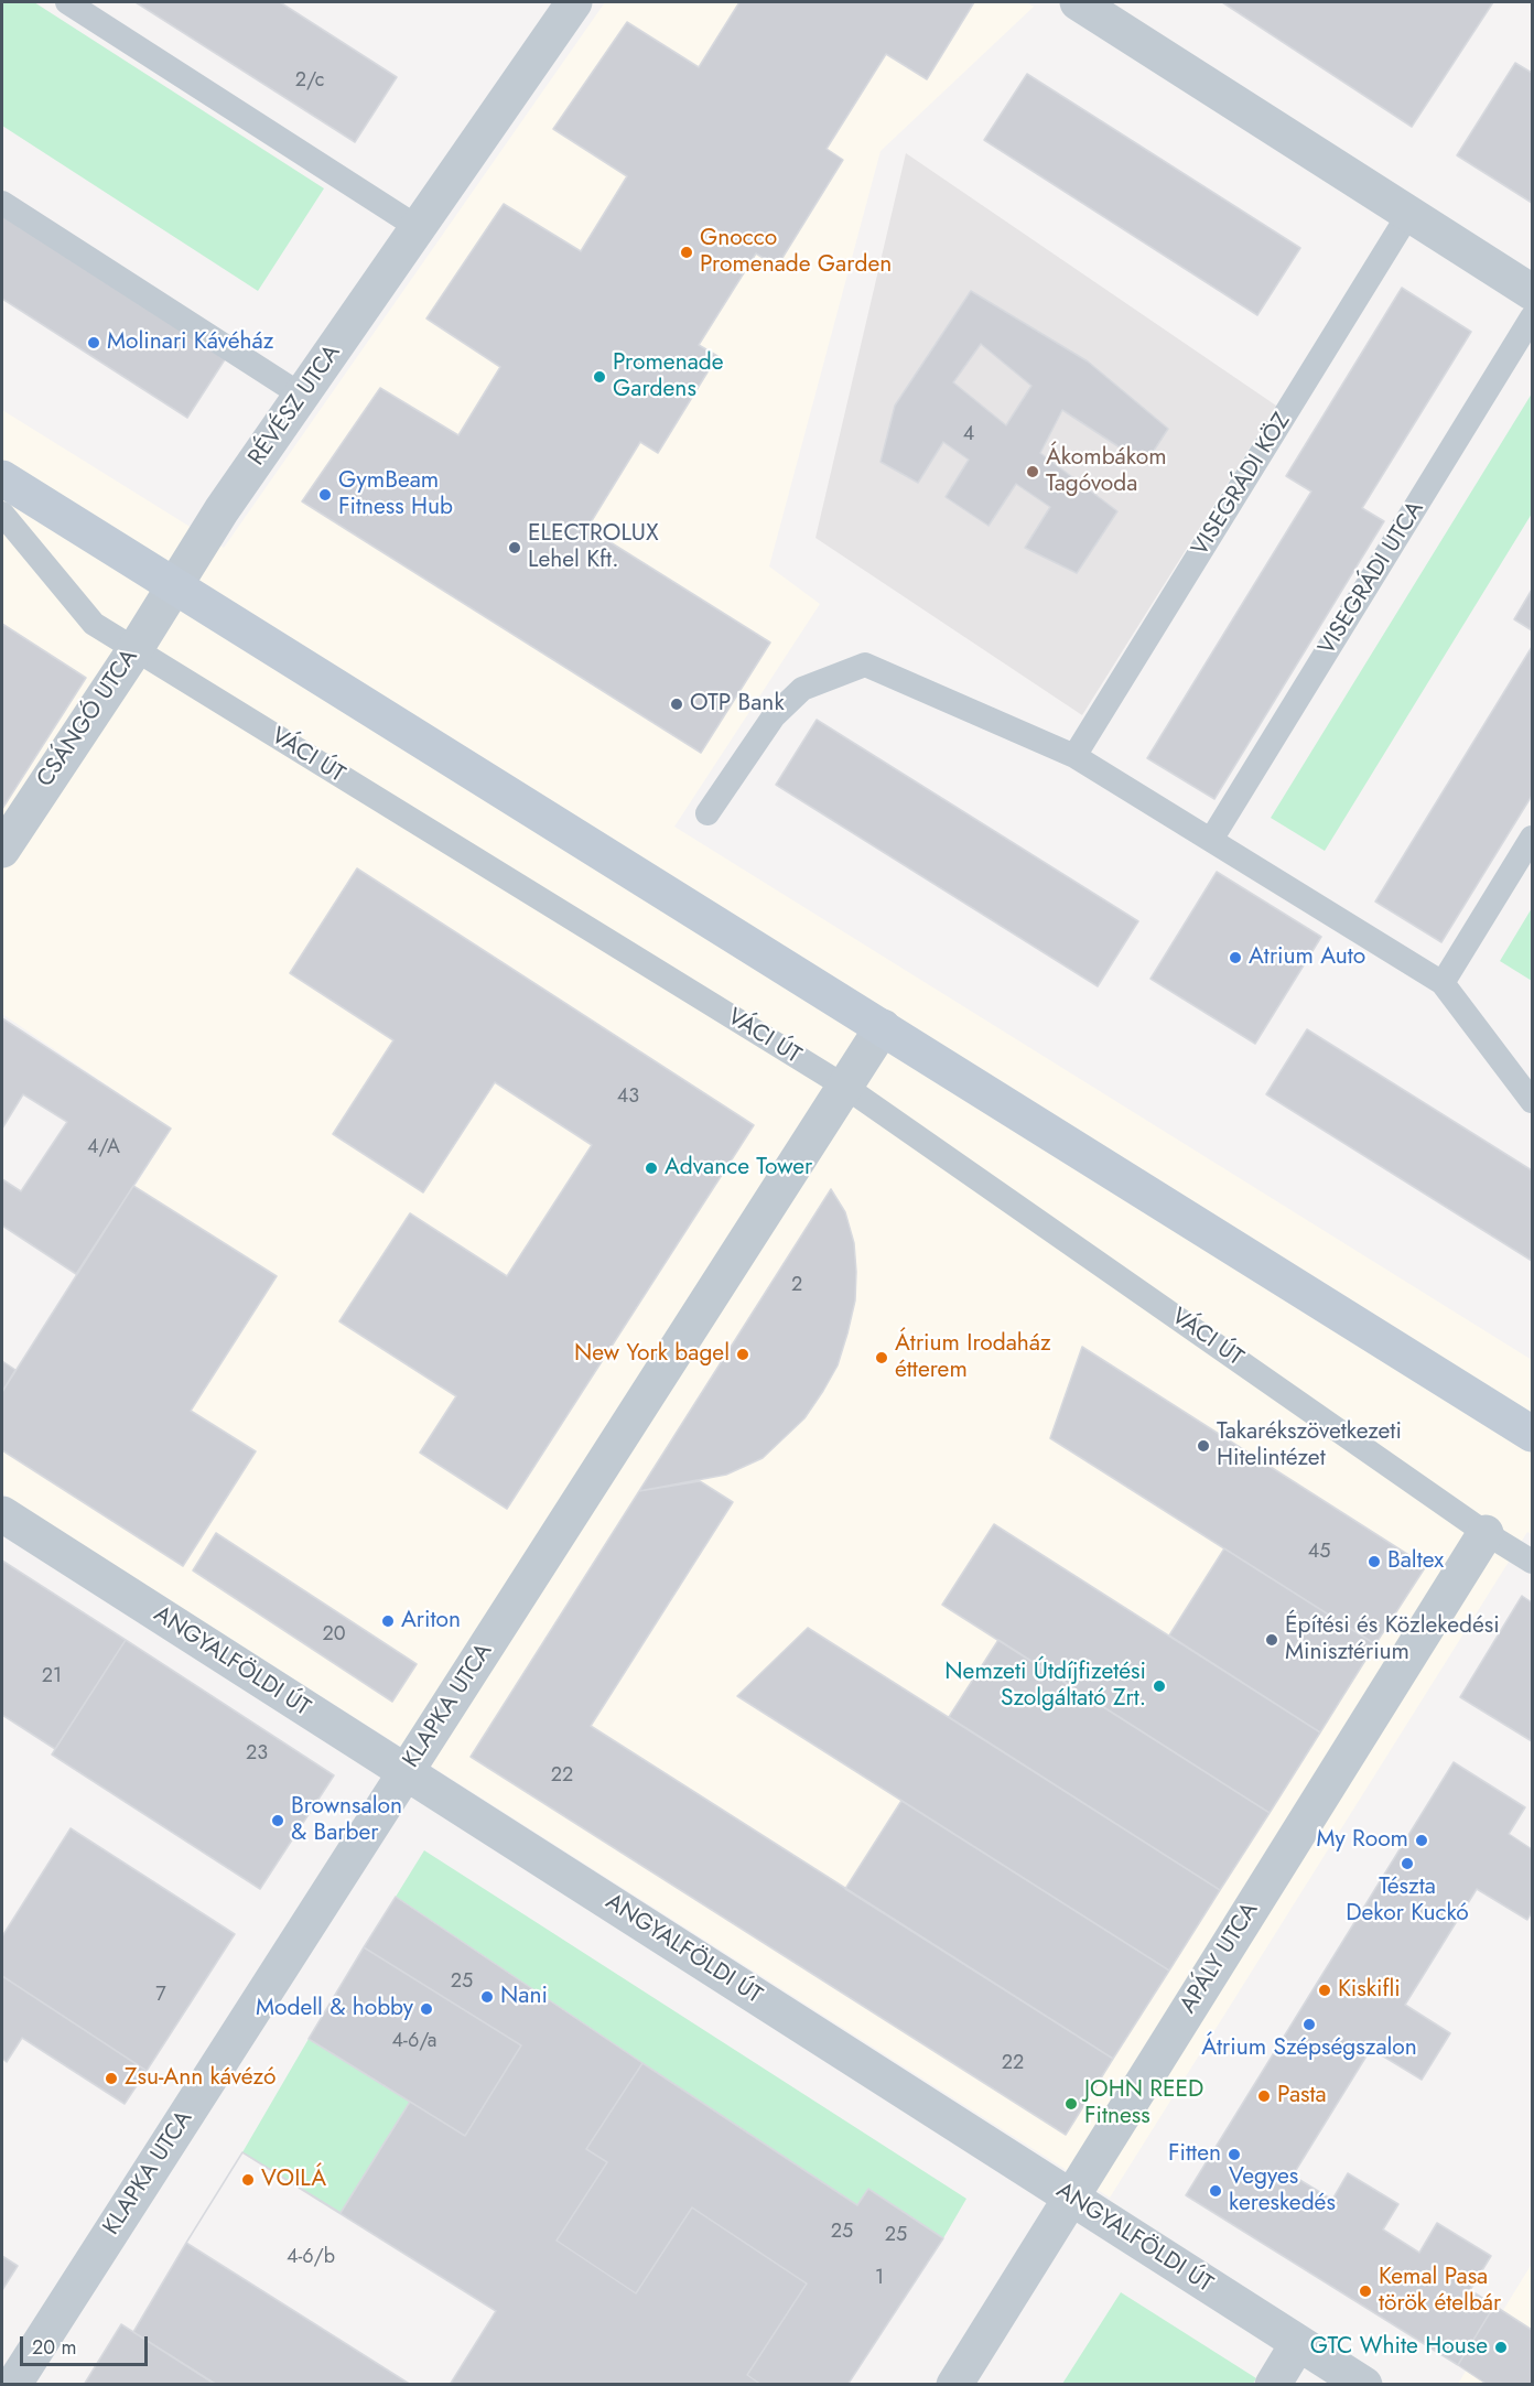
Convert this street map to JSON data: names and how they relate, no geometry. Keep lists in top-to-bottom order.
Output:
{
  "streets": {
    "street": [
      "RÉVÉSZ UTCA",
      "CSÁNGÓ UTCA",
      "ANGYALFÖLDI ÚT",
      "KLAPKA UTCA",
      "APÁLY UTCA"
    ],
    "lane": ["VISEGRÁDI KÖZ", "VISEGRÁDI UTCA", "VÁCI ÚT"]
  },
  "crossings": [
    ["RÉVÉSZ UTCA", "CSÁNGÓ UTCA"],
    ["CSÁNGÓ UTCA", "VÁCI ÚT"],
    ["VÁCI ÚT", "KLAPKA UTCA"],
    ["VÁCI ÚT", "APÁLY UTCA"],
    ["ANGYALFÖLDI ÚT", "KLAPKA UTCA"],
    ["ANGYALFÖLDI ÚT", "APÁLY UTCA"]
  ],
  "places": [
    "Gnocco Promenade Garden",
    "Molinari Kávéház",
    "Promenade Gardens",
    "Ákombákom Tagóvoda",
    "GymBeam Fitness Hub",
    "ELECTROLUX Lehel Kft.",
    "OTP Bank",
    "Atrium Auto",
    "Advance Tower",
    "New York bagel",
    "Átrium Irodaház étterem",
    "Takarékszövetkezeti Hitelintézet",
    "Baltex",
    "Ariton",
    "Építési és Közlekedési Minisztérium",
    "Nemzeti Útdíjfizetési Szolgáltató Zrt.",
    "Brownsalon & Barber",
    "My Room",
    "Tészta Dekor Kuckó",
    "Kiskifli",
    "Nani",
    "Modell & hobby",
    "Átrium Szépségszalon",
    "Zsu-Ann kávézó",
    "Pasta",
    "JOHN REED Fitness",
    "Fitten",
    "VOILÁ",
    "Vegyes kereskedés",
    "Kemal Pasa török ételbár",
    "GTC White House"
  ],
  "house_numbers": [
    "2/c",
    "4",
    "43",
    "4/A",
    "2",
    "45",
    "20",
    "21",
    "23",
    "22",
    "25",
    "7",
    "4-6/a",
    "22",
    "25",
    "25",
    "4-6/b",
    "1"
  ],
  "scale_bar": "20 m"
}
